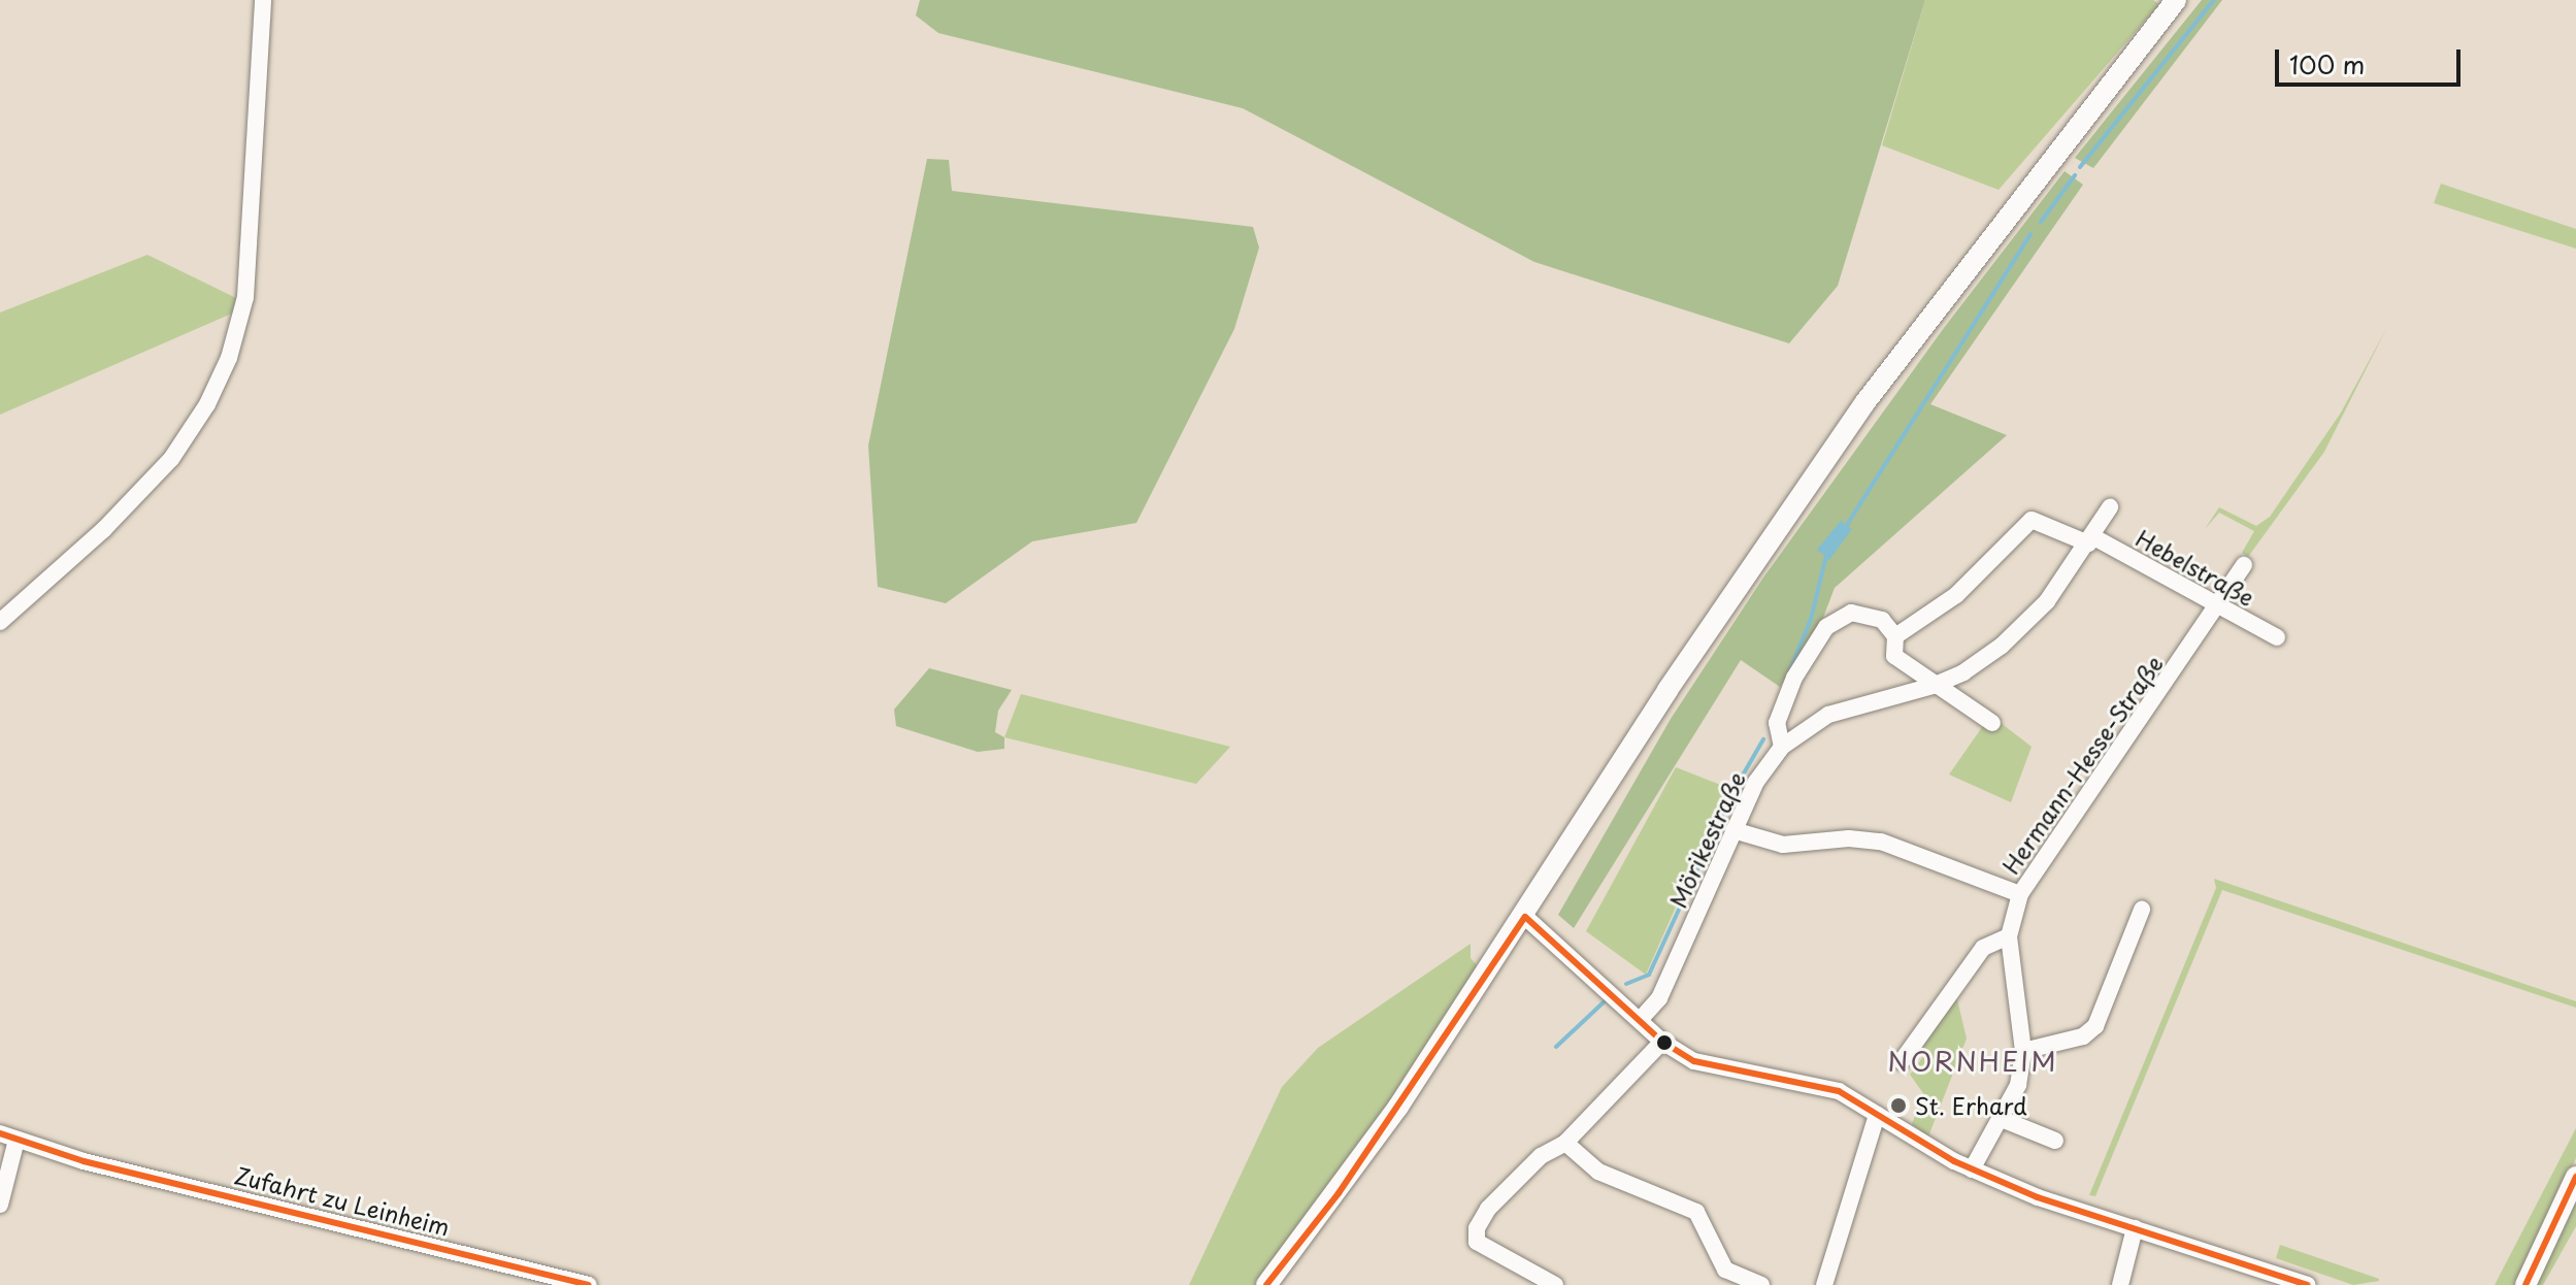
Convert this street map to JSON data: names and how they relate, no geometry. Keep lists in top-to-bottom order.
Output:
{
  "streets": {
    "street": [
      "Hebelstraße",
      "Hermann-Hesse-Straße",
      "Mörikestraße",
      "Zufahrt zu Leinheim"
    ]
  },
  "crossings": [
    ["Hebelstraße", "Hermann-Hesse-Straße"],
    ["Hebelstraße", "Mörikestraße"]
  ],
  "districts": ["NORNHEIM"],
  "places": ["St. Erhard"],
  "scale_bar": "100 m"
}
